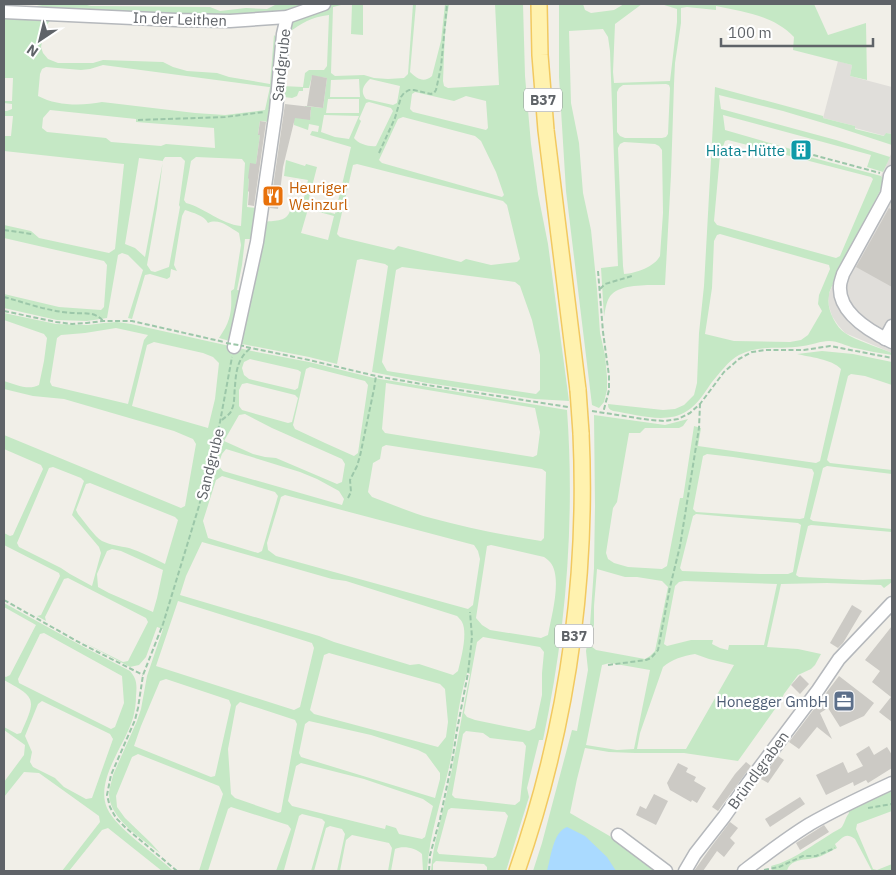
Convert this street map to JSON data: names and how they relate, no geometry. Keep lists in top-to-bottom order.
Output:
{
  "streets": {
    "main road": ["B37"],
    "street": ["In der Leithen", "Sandgrube", "Bründlgraben"]
  },
  "crossings": [
    ["In der Leithen", "Sandgrube"]
  ],
  "places": {
    "building": ["Hiata-Hütte"],
    "restaurant": ["Heuriger Weinzurl"],
    "office": ["Honegger GmbH"]
  },
  "scale_bar": "100 m",
  "north": "bottom left"
}
